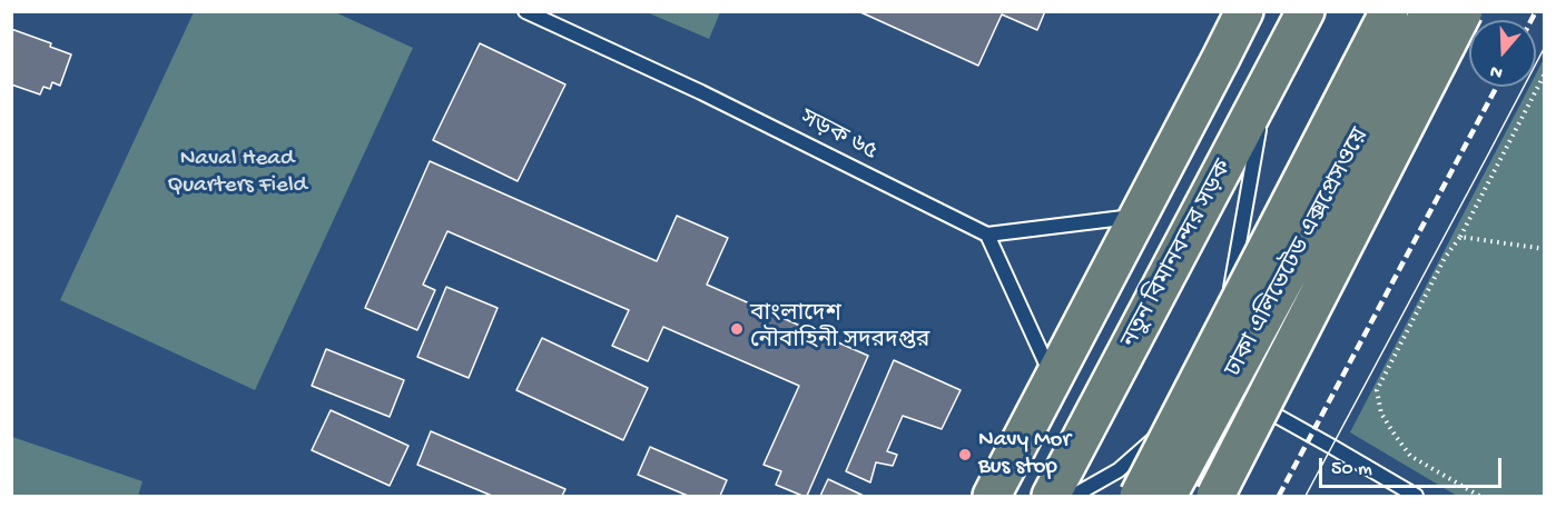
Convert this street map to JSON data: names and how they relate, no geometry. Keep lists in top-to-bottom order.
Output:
{
  "streets": {
    "highway": ["ঢাকা এলিভেটেড এক্সপ্রেসওয়ে", "নতুন বিমানবন্দর সড়ক"],
    "lane": ["সড়ক ৬৫"]
  },
  "parks": ["Naval Head Quarters Field"],
  "places": ["বাংলাদেশ নৌবাহিনী সদরদপ্তর", "Navy Mor Bus stop"],
  "scale_bar": "50 m",
  "north": "bottom"
}
